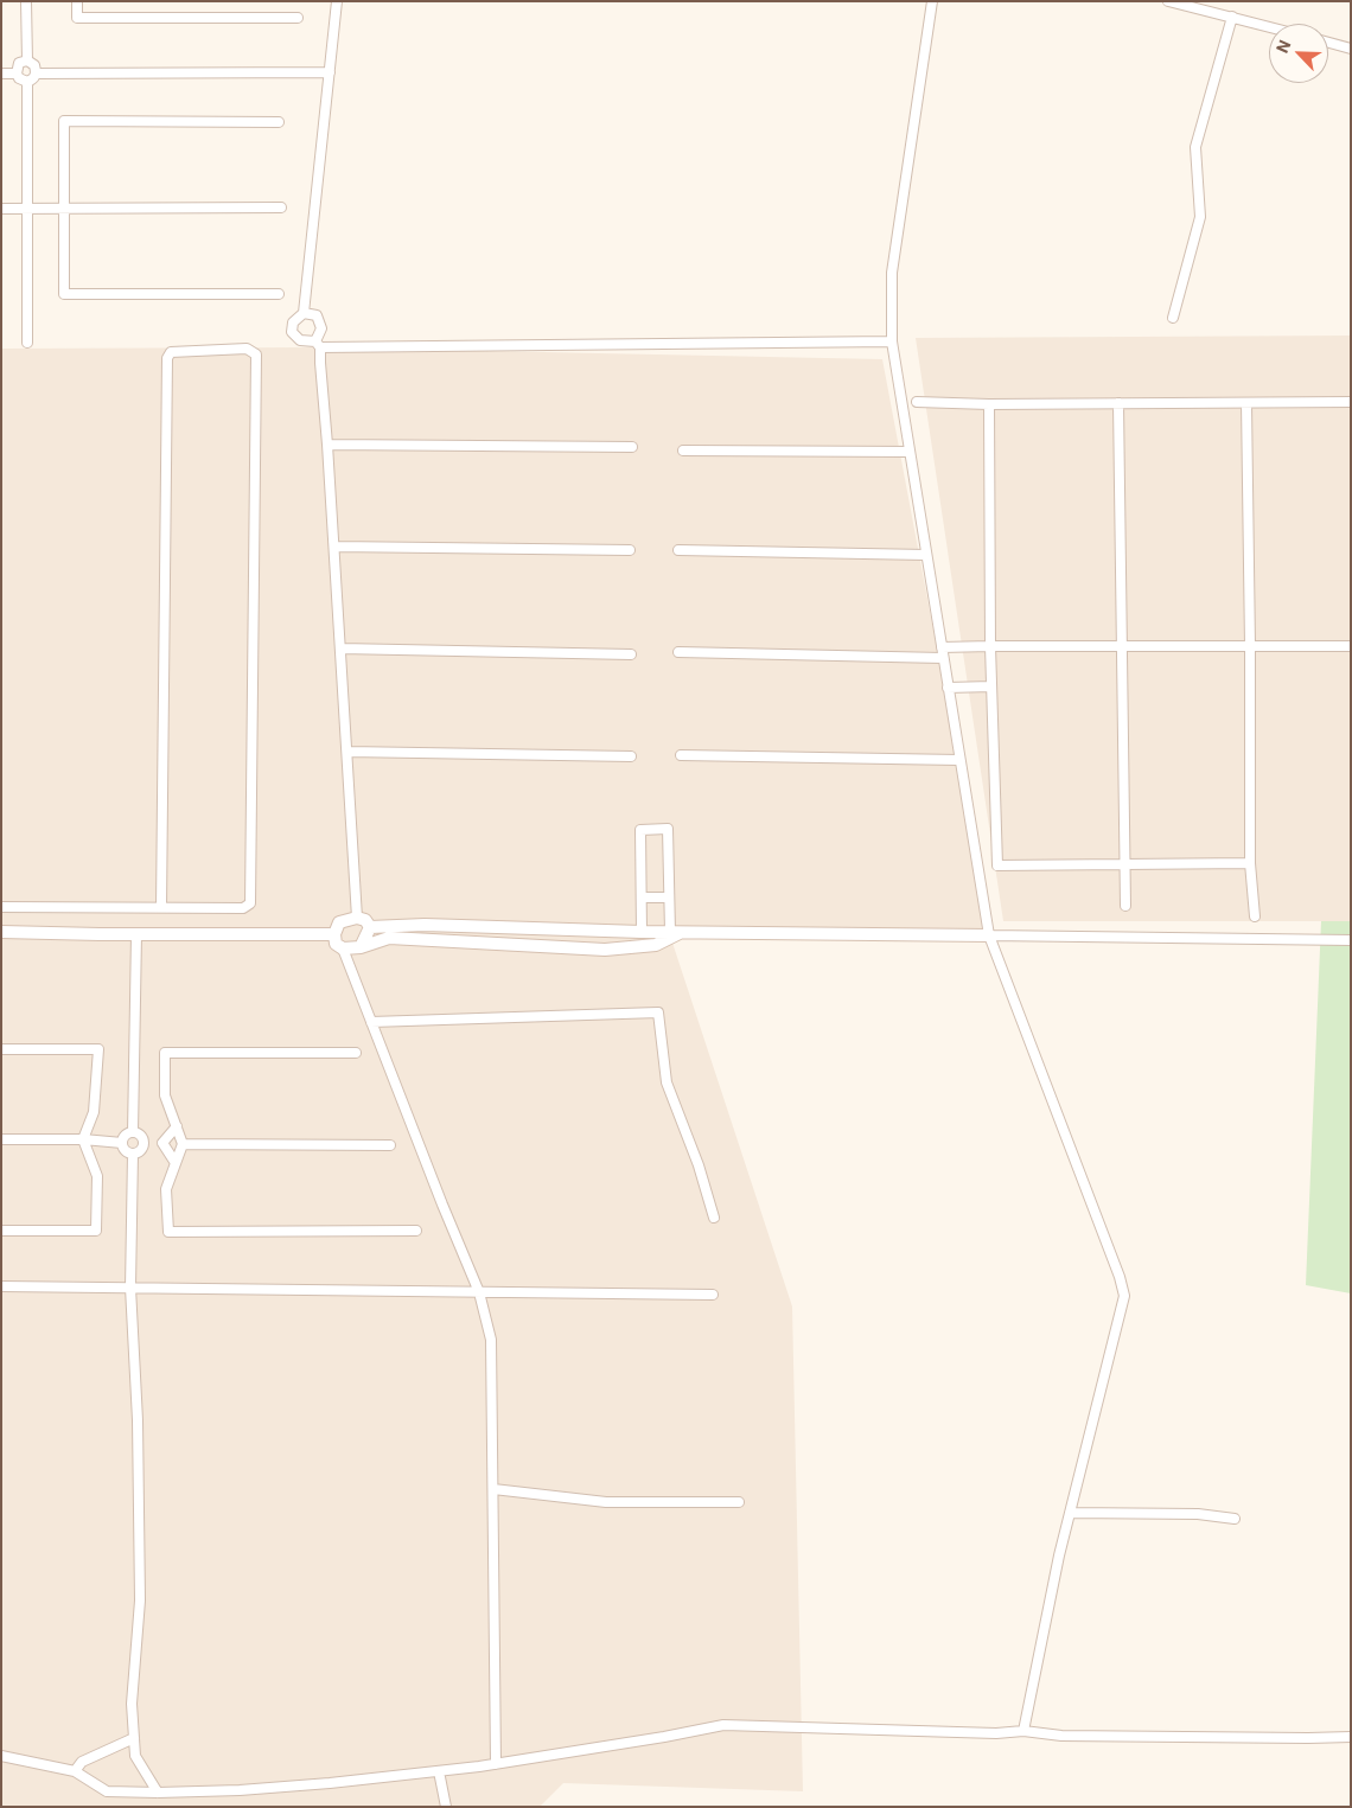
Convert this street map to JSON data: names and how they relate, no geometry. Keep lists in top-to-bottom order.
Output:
{
  "north": "top left"
}
